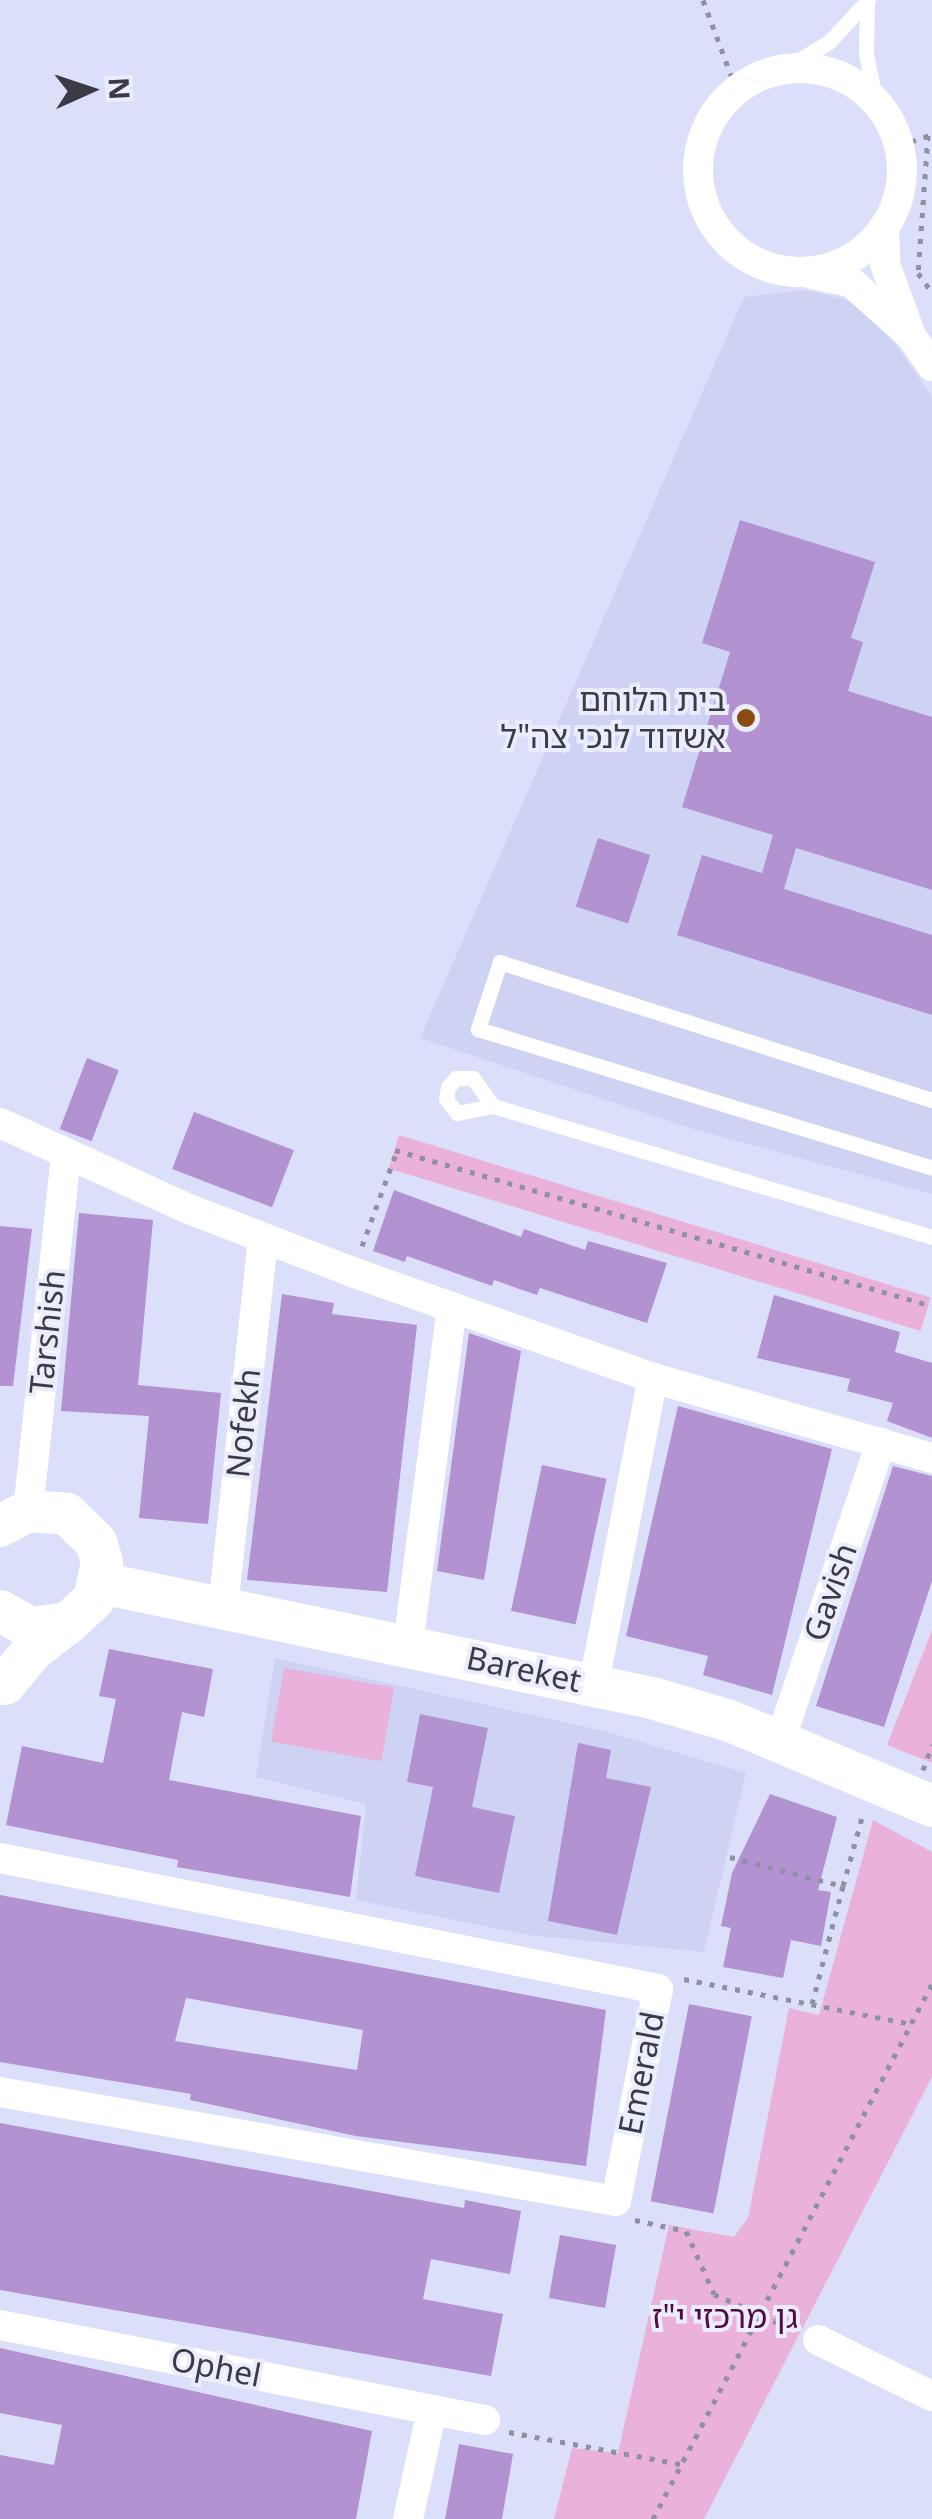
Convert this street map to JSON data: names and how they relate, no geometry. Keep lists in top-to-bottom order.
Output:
{
  "streets": {
    "street": [
      "Tarshish",
      "Nofekh",
      "Gavish",
      "Bareket",
      "Emerald",
      "Ophel"
    ]
  },
  "crossings": [
    ["Nofekh", "Bareket"],
    ["Gavish", "Bareket"]
  ],
  "parks": ["גן מרכזי י\"ז"],
  "places": ["בית הלוחם אשדוד לנכי צה\"ל"],
  "north": "right"
}
